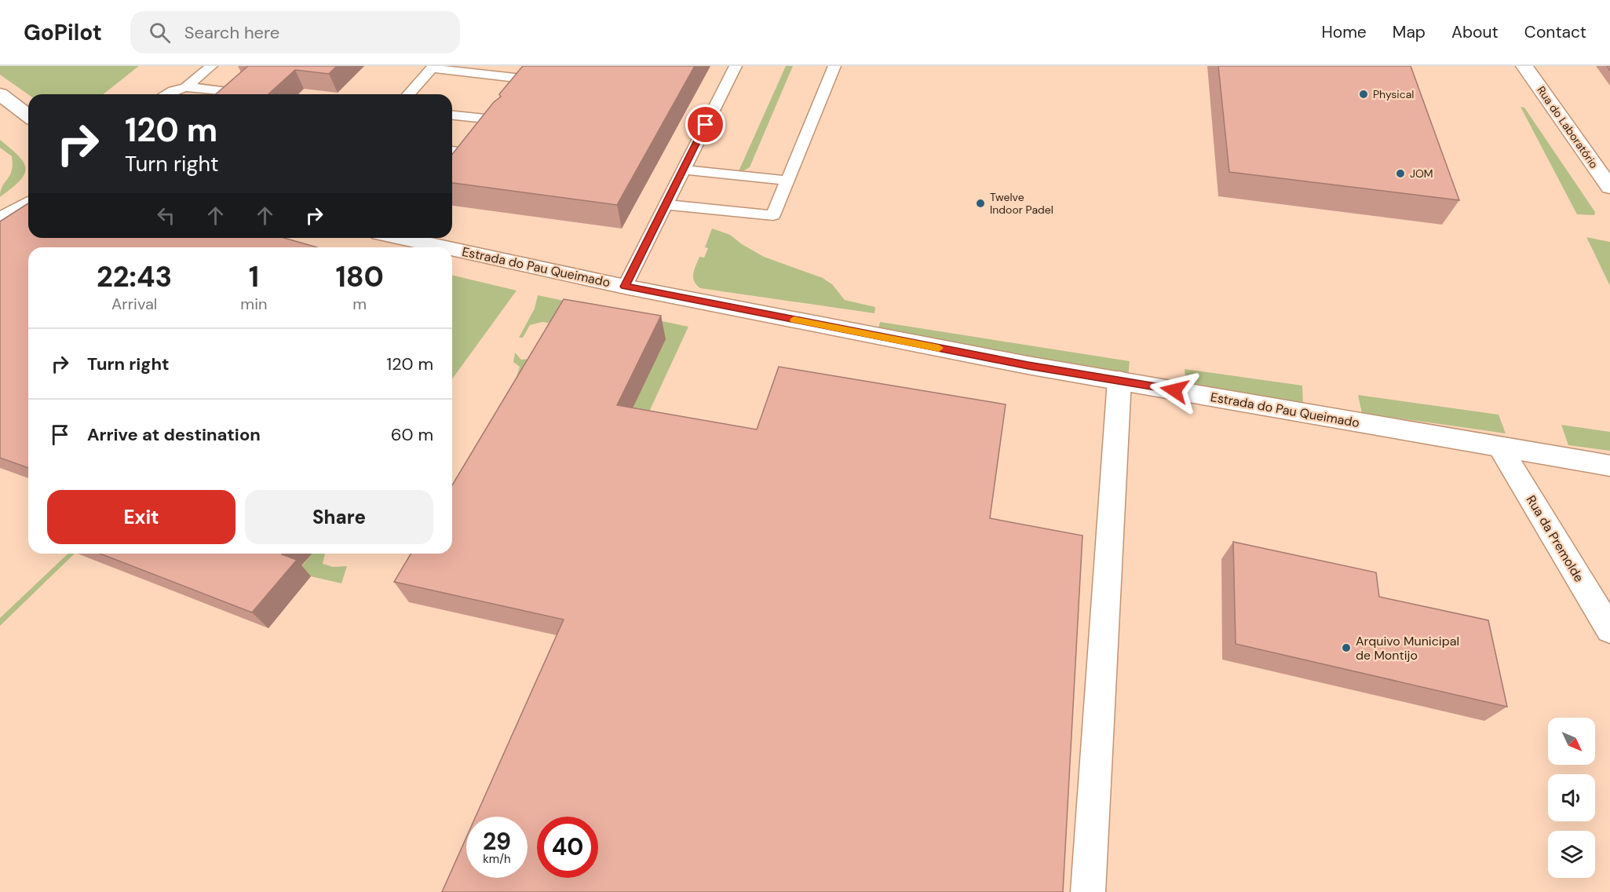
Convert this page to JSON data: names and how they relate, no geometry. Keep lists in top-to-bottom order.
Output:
{
  "streets": {
    "street": ["Rua do Laboratório", "Estrada do Pau Queimado", "Rua da Premolde"]
  },
  "crossings": [
    ["Estrada do Pau Queimado", "Rua da Premolde"]
  ],
  "places": [
    "Physical",
    "JOM",
    "Twelve Indoor Padel",
    "Arquivo Municipal de Montijo"
  ],
  "north": "bottom right",
  "page": {
    "header": "GoPilot",
    "search": "Search here",
    "nav": [
      "Home",
      "Map",
      "About",
      "Contact"
    ],
    "turn": ["120 m", "Turn right"],
    "eta": [
      "22:43",
      "Arrival",
      "1",
      "min",
      "180",
      "m"
    ],
    "list": [
      {
        "name": "Turn right",
        "value": "120 m"
      },
      {
        "name": "Arrive at destination",
        "value": "60 m"
      }
    ],
    "buttons": ["Exit", "Share"],
    "speed": "29 km/h",
    "limit": "40"
  }
}
